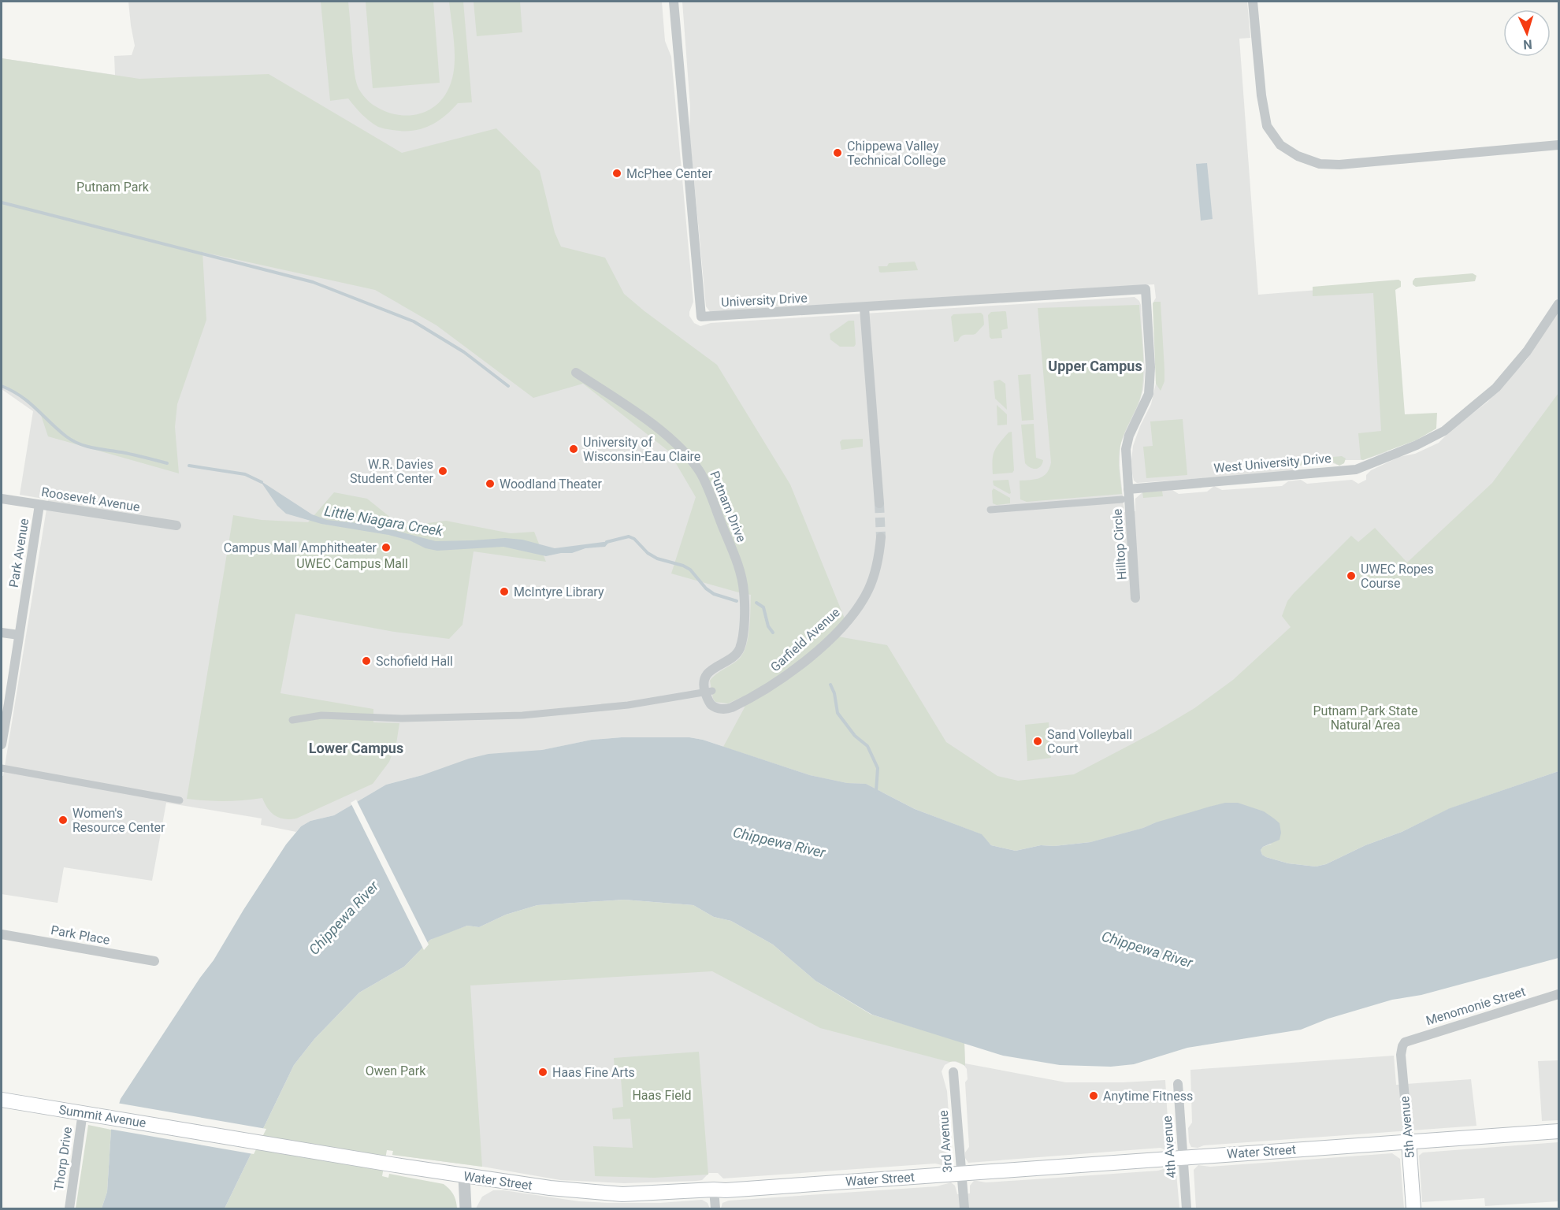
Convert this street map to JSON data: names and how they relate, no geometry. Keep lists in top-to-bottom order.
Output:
{
  "streets": {
    "main road": ["Summit Avenue", "5th Avenue", "Water Street"],
    "street": [
      "University Drive",
      "West University Drive",
      "Roosevelt Avenue",
      "Putnam Drive",
      "Hilltop Circle",
      "Park Avenue",
      "Garfield Avenue",
      "Park Place",
      "Menomonie Street",
      "3rd Avenue",
      "4th Avenue",
      "Thorp Drive"
    ]
  },
  "crossings": [
    ["University Drive", "West University Drive"],
    ["University Drive", "Hilltop Circle"],
    ["West University Drive", "Hilltop Circle"],
    ["Roosevelt Avenue", "Park Avenue"],
    ["Putnam Drive", "Garfield Avenue"],
    ["Menomonie Street", "5th Avenue"],
    ["Summit Avenue", "Water Street"],
    ["Summit Avenue", "Thorp Drive"],
    ["5th Avenue", "Water Street"],
    ["3rd Avenue", "Water Street"],
    ["4th Avenue", "Water Street"]
  ],
  "districts": ["Upper Campus", "Lower Campus"],
  "water": ["Little Niagara Creek", "Chippewa River"],
  "parks": [
    "Putnam Park",
    "UWEC Campus Mall",
    "Putnam Park State Natural Area",
    "Owen Park",
    "Haas Field"
  ],
  "places": [
    "Chippewa Valley Technical College",
    "McPhee Center",
    "University of Wisconsin-Eau Claire",
    "W.R. Davies Student Center",
    "Woodland Theater",
    "Campus Mall Amphitheater",
    "UWEC Ropes Course",
    "McIntyre Library",
    "Schofield Hall",
    "Sand Volleyball Court",
    "Women's Resource Center",
    "Haas Fine Arts",
    "Anytime Fitness"
  ],
  "north": "bottom"
}
